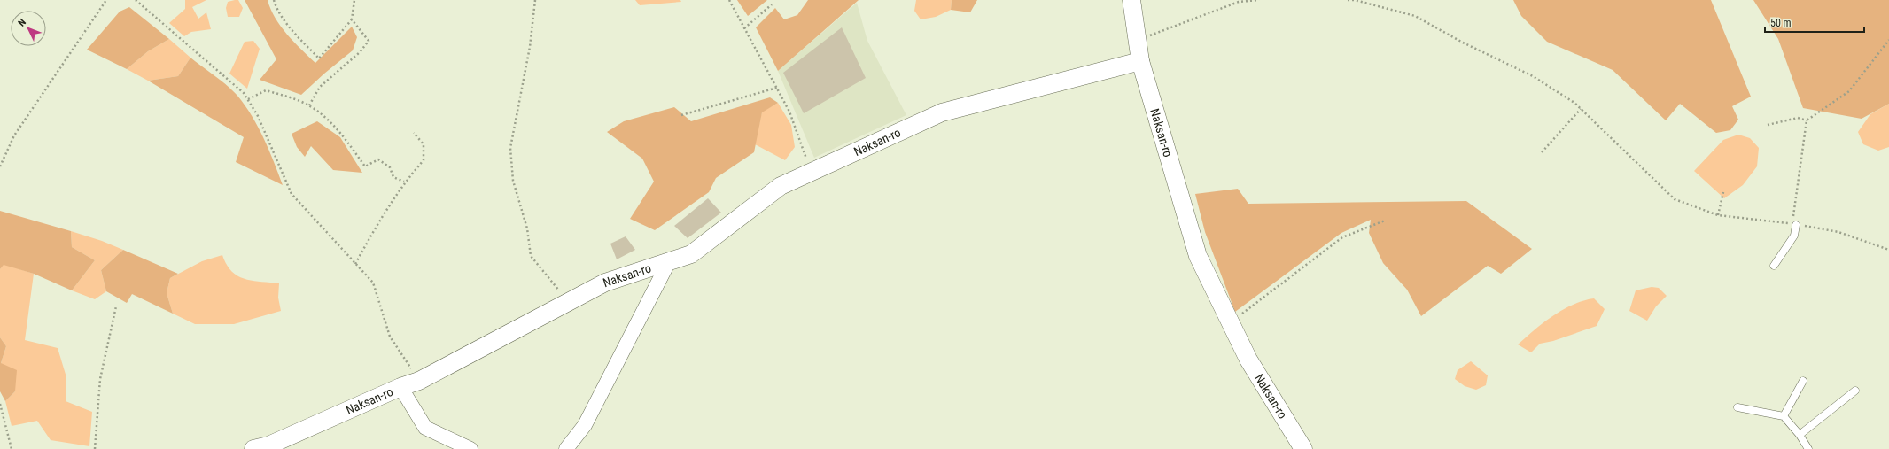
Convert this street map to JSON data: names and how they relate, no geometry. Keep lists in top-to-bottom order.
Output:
{
  "streets": {
    "street": ["Naksan-ro"]
  },
  "scale_bar": "50 m",
  "north": "top left"
}
